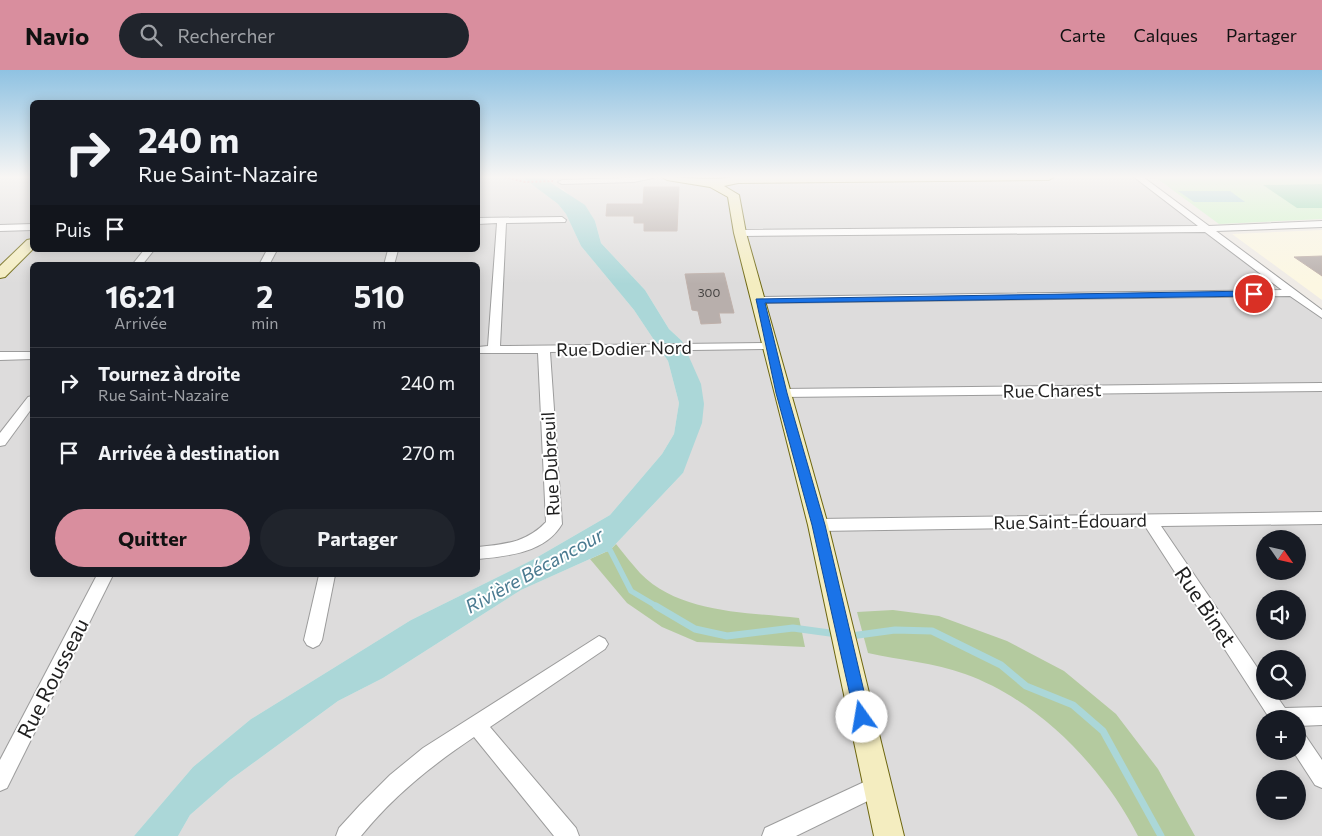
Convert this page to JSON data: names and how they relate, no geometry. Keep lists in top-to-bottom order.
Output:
{
  "streets": {
    "street": [
      "Rue Dodier Nord",
      "Rue Charest",
      "Rue Dubreuil",
      "Rue Saint-Édouard",
      "Rue Binet",
      "Rue Rousseau"
    ]
  },
  "crossings": [
    ["Rue Dodier Nord", "Rue Dubreuil"],
    ["Rue Saint-Édouard", "Rue Binet"]
  ],
  "water": ["Rivière Bécancour"],
  "house_numbers": ["300"],
  "north": "bottom right",
  "page": {
    "header": "Navio",
    "search": "Rechercher",
    "nav": ["Carte", "Calques", "Partager"],
    "turn": ["240 m", "Rue Saint-Nazaire"],
    "then": "Puis",
    "eta": [
      "16:21",
      "Arrivée",
      "2",
      "min",
      "510",
      "m"
    ],
    "list": [
      {
        "name": "Tournez à droite",
        "note": "Rue Saint-Nazaire",
        "value": "240 m"
      },
      {
        "name": "Arrivée à destination",
        "value": "270 m"
      }
    ],
    "buttons": ["Quitter", "Partager"],
    "map_buttons": ["+", "−"]
  }
}
